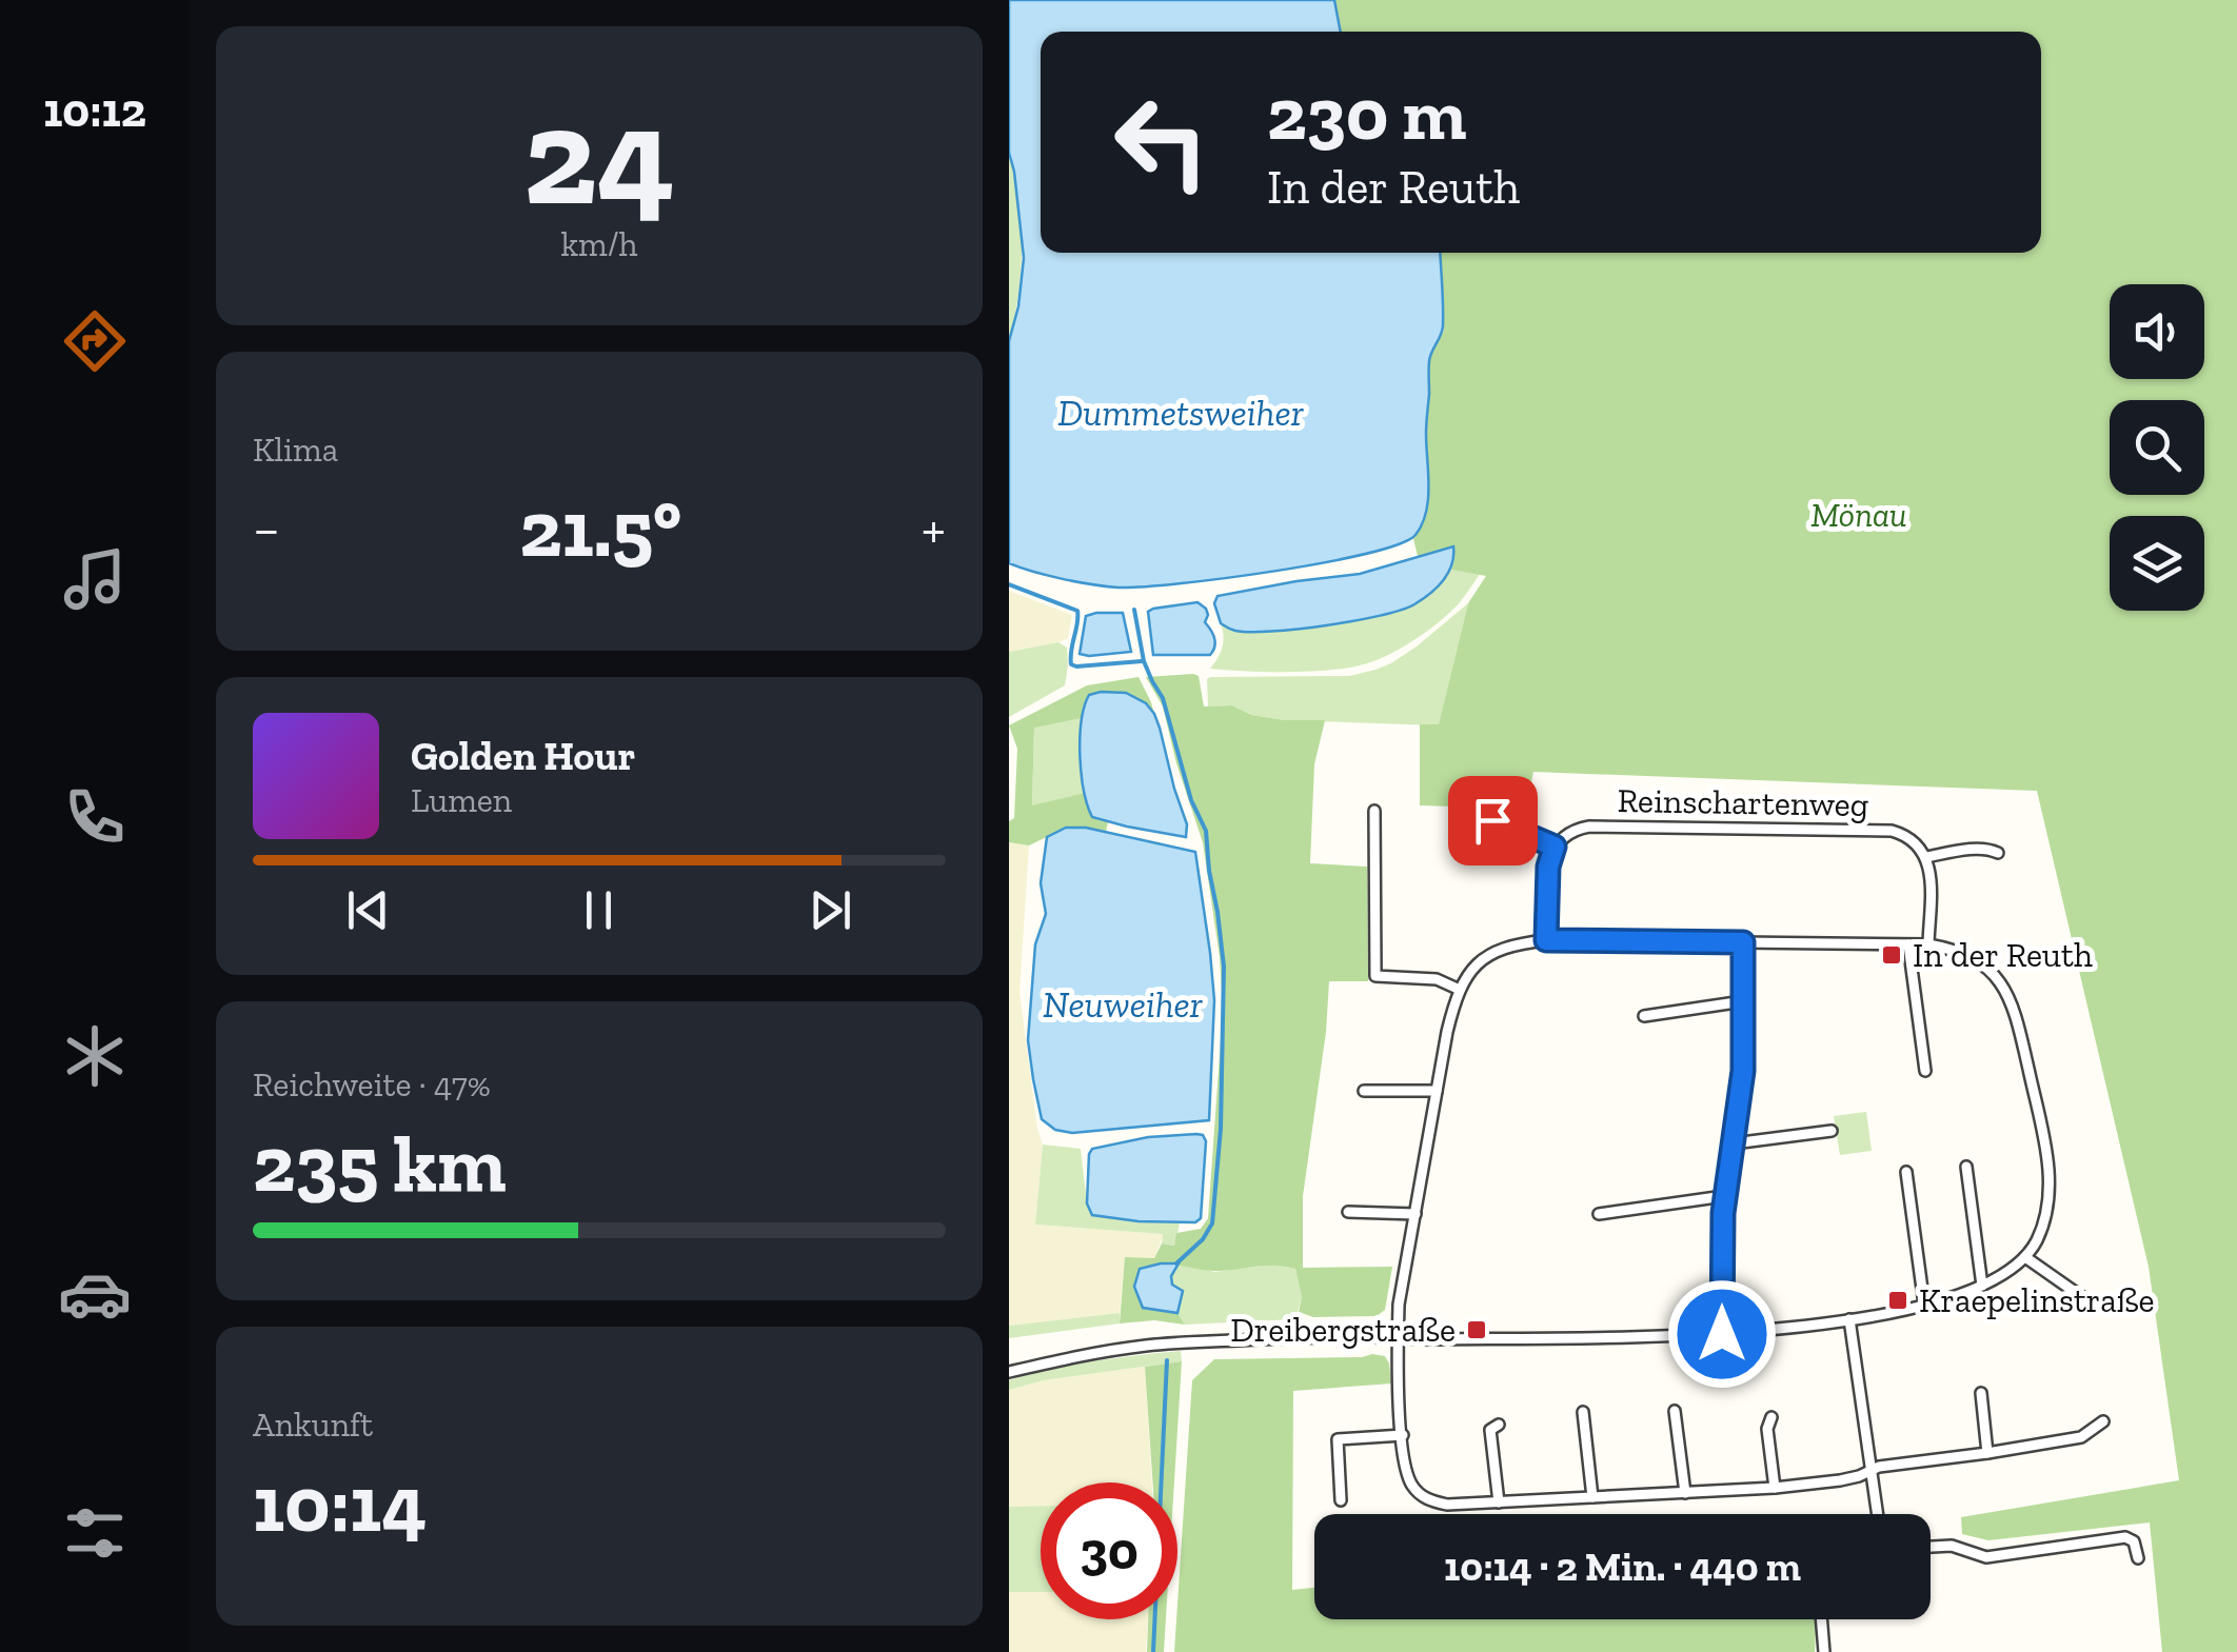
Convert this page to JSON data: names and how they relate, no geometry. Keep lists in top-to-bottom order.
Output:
{
  "streets": {
    "street": ["Reinschartenweg"]
  },
  "water": ["Dummetsweiher", "Neuweiher"],
  "parks": ["Mönau"],
  "places": {
    "transit": ["In der Reuth", "Kraepelinstraße", "Dreibergstraße"]
  },
  "page": {
    "tabs": "10:12",
    "tile": [
      ["24", "km/h"],
      "Klima",
      ["Reichweite · 47%", "235 km"],
      ["Ankunft", "10:14"]
    ],
    "turn": ["230 m", "In der Reuth"],
    "heat": ["−", "21.5°", "+"],
    "song": ["Golden Hour", "Lumen"],
    "limit": "30",
    "trip": "10:14 · 2 Min. · 440 m"
  }
}
